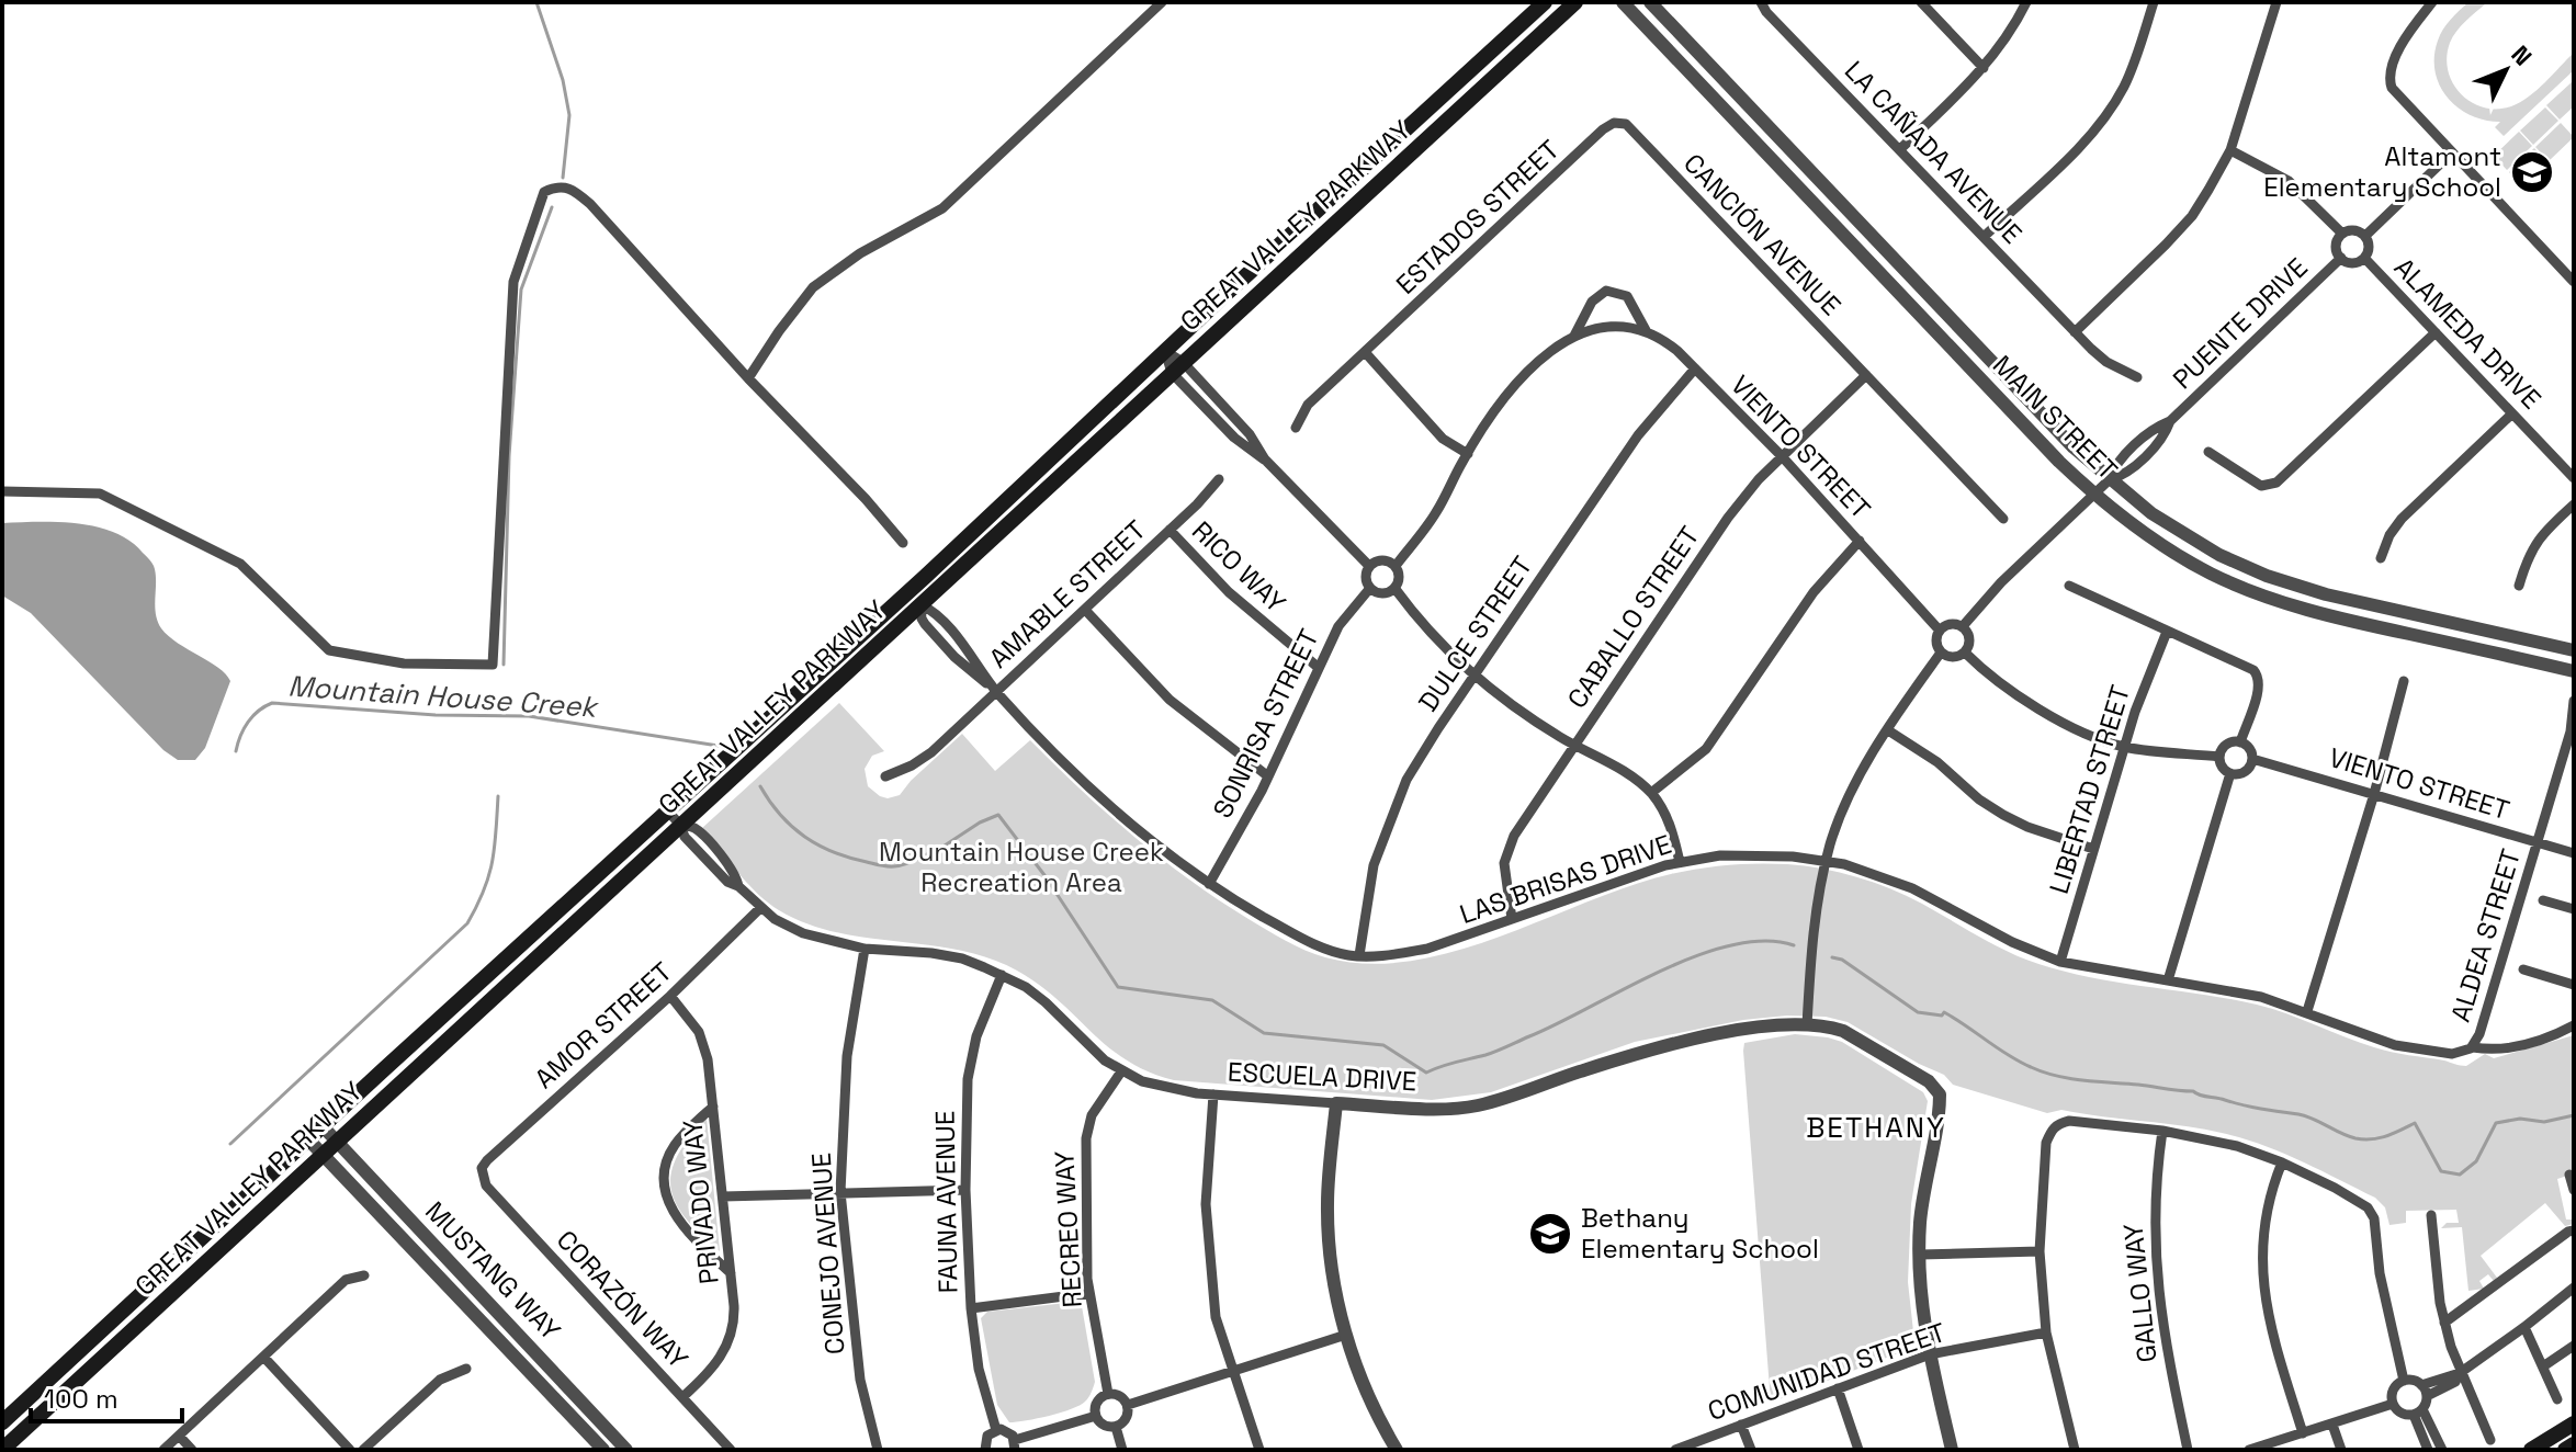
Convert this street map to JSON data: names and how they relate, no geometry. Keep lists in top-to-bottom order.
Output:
{
  "streets": {
    "main road": ["GREAT VALLEY PARKWAY"],
    "street": [
      "LA CAÑADA AVENUE",
      "ESTADOS STREET",
      "CANCIÓN AVENUE",
      "PUENTE DRIVE",
      "ALAMEDA DRIVE",
      "MAIN STREET",
      "VIENTO STREET",
      "RICO WAY",
      "AMABLE STREET",
      "CABALLO STREET",
      "DULCE STREET",
      "SONRISA STREET",
      "LIBERTAD STREET",
      "LAS BRISAS DRIVE",
      "ALDEA STREET",
      "AMOR STREET",
      "ESCUELA DRIVE",
      "PRIVADO WAY",
      "FAUNA AVENUE",
      "RECREO WAY",
      "CONEJO AVENUE",
      "MUSTANG WAY",
      "GALLO WAY",
      "CORAZÓN WAY",
      "COMUNIDAD STREET"
    ]
  },
  "crossings": [
    ["ESTADOS STREET", "CANCIÓN AVENUE"],
    ["GREAT VALLEY PARKWAY", "LAS BRISAS DRIVE"],
    ["GREAT VALLEY PARKWAY", "ESCUELA DRIVE"],
    ["GREAT VALLEY PARKWAY", "MUSTANG WAY"],
    ["CANCIÓN AVENUE", "CABALLO STREET"],
    ["PUENTE DRIVE", "ALAMEDA DRIVE"],
    ["PUENTE DRIVE", "MAIN STREET"],
    ["PUENTE DRIVE", "VIENTO STREET"],
    ["VIENTO STREET", "CABALLO STREET"],
    ["VIENTO STREET", "DULCE STREET"],
    ["VIENTO STREET", "ALDEA STREET"],
    ["RICO WAY", "AMABLE STREET"],
    ["RICO WAY", "SONRISA STREET"],
    ["AMABLE STREET", "LAS BRISAS DRIVE"],
    ["CABALLO STREET", "LAS BRISAS DRIVE"],
    ["DULCE STREET", "LAS BRISAS DRIVE"],
    ["SONRISA STREET", "LAS BRISAS DRIVE"],
    ["LIBERTAD STREET", "LAS BRISAS DRIVE"],
    ["LAS BRISAS DRIVE", "ALDEA STREET"],
    ["AMOR STREET", "ESCUELA DRIVE"],
    ["AMOR STREET", "PRIVADO WAY"],
    ["AMOR STREET", "CORAZÓN WAY"],
    ["ESCUELA DRIVE", "FAUNA AVENUE"],
    ["ESCUELA DRIVE", "RECREO WAY"],
    ["ESCUELA DRIVE", "CONEJO AVENUE"],
    ["PRIVADO WAY", "CORAZÓN WAY"]
  ],
  "districts": ["BETHANY"],
  "water": ["Mountain House Creek"],
  "parks": ["Mountain House Creek Recreation Area"],
  "places": {
    "school or university": ["Altamont Elementary School", "Bethany Elementary School"]
  },
  "scale_bar": "100 m",
  "north": "top right"
}
